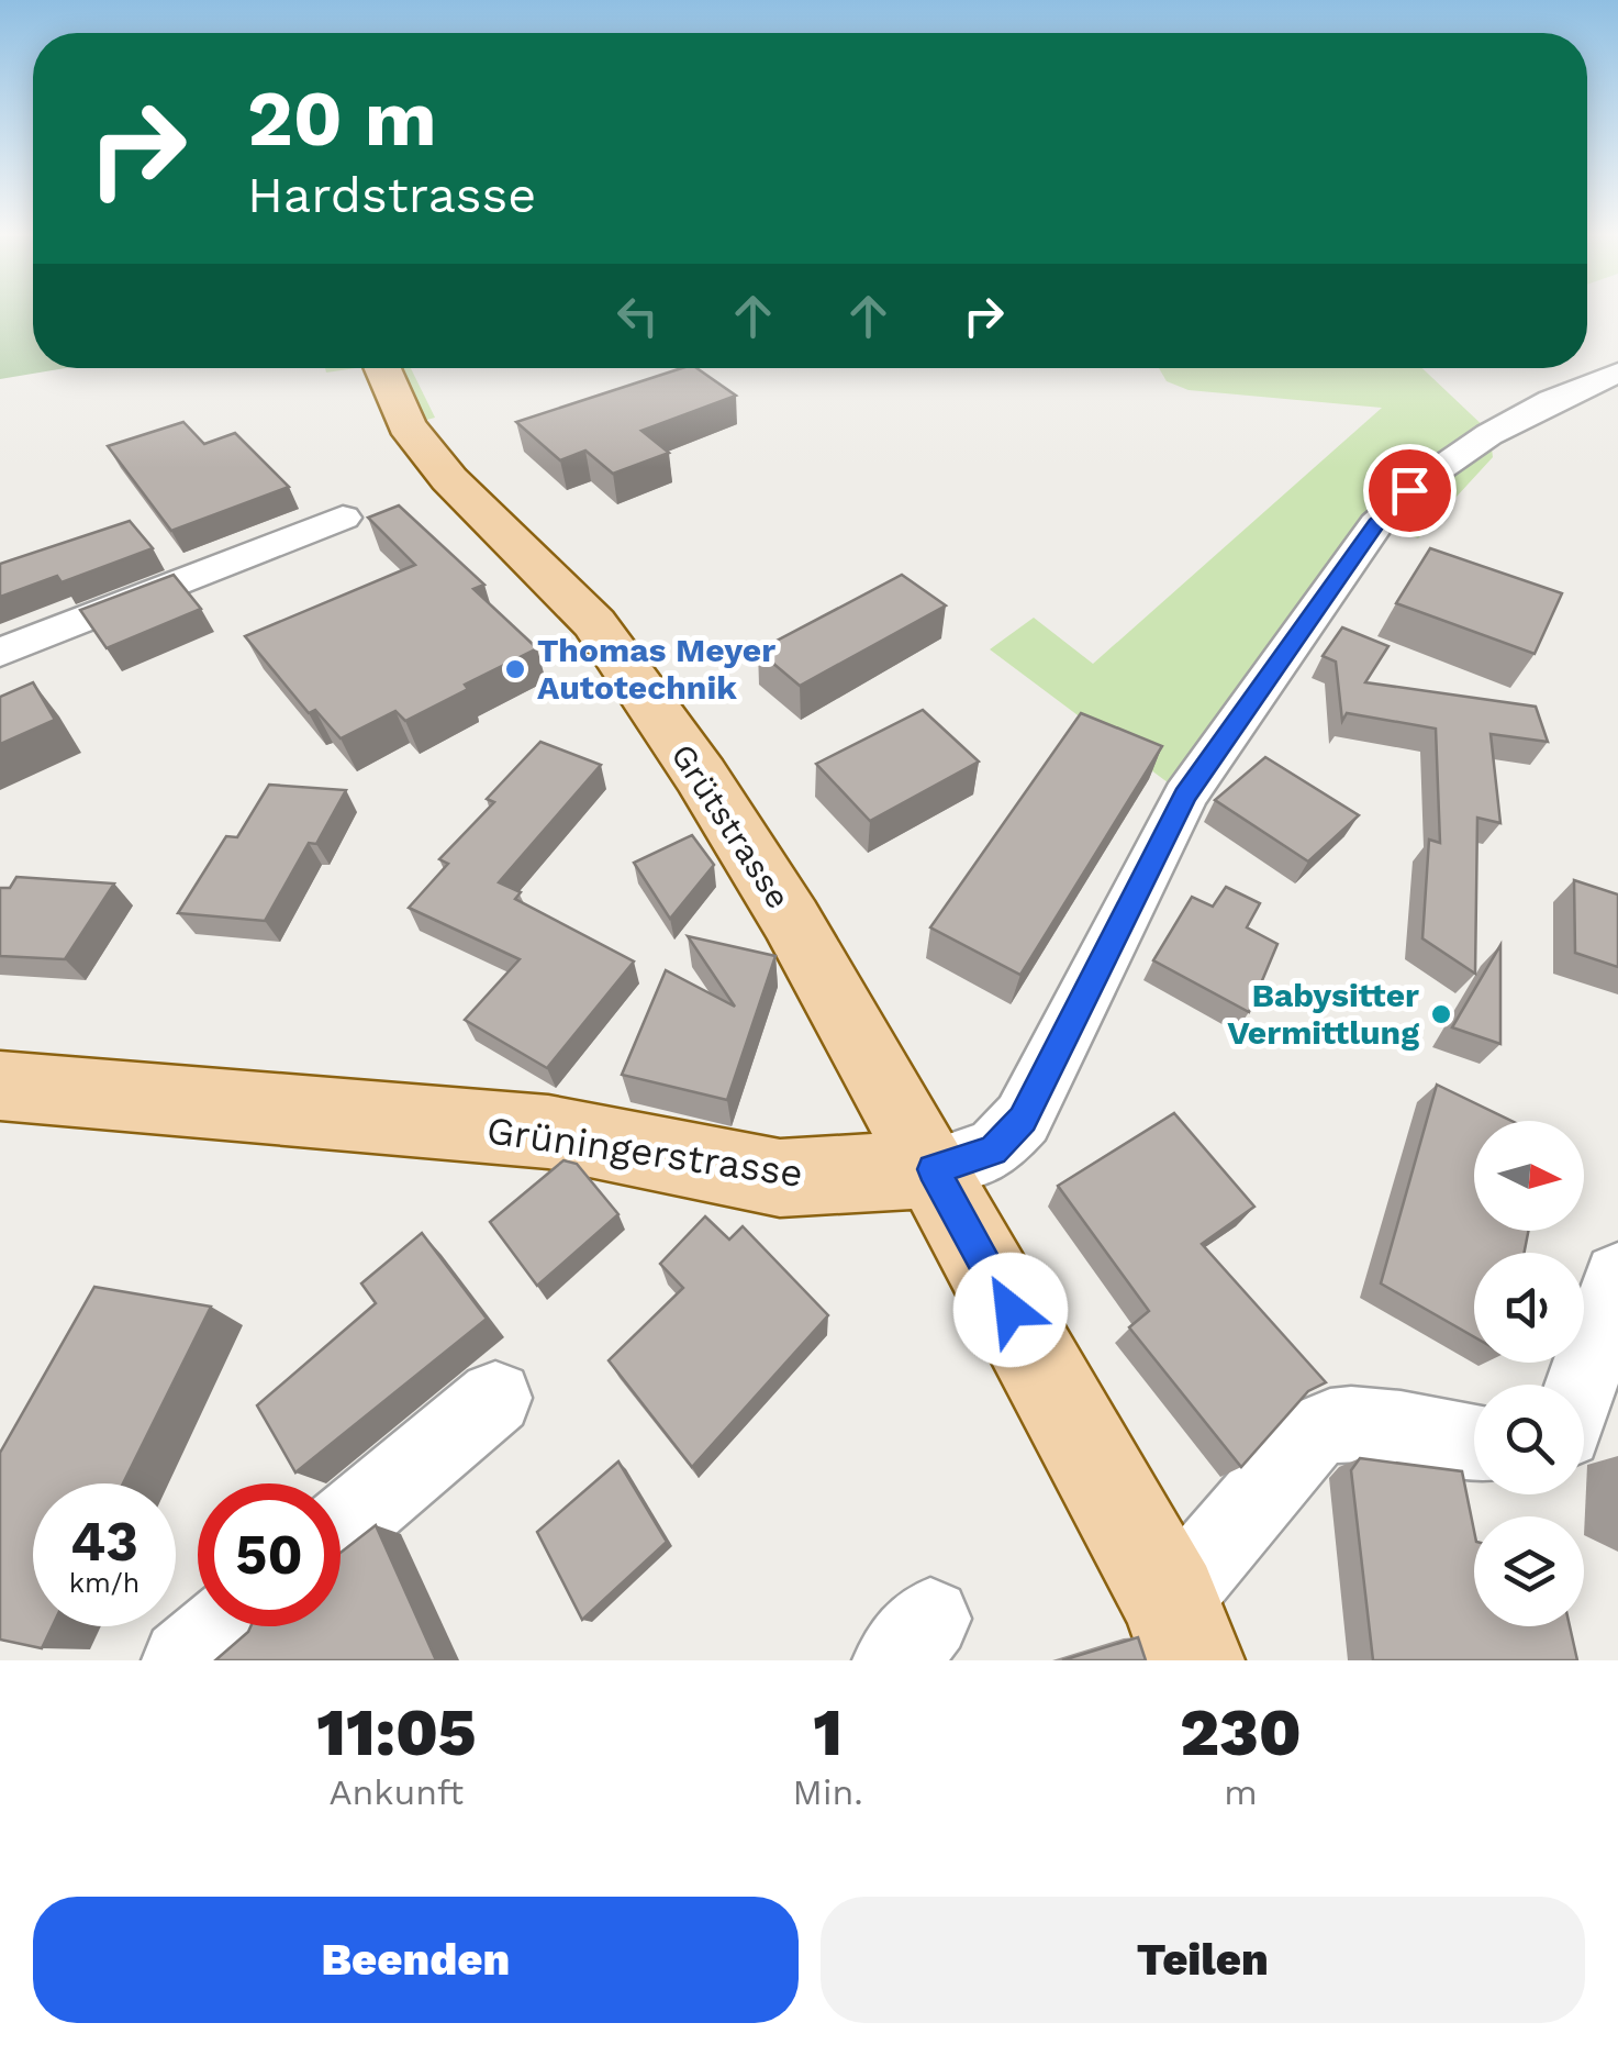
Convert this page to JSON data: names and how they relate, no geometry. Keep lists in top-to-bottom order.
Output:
{
  "streets": {
    "main road": ["Grütstrasse", "Grüningerstrasse"]
  },
  "crossings": [
    ["Grütstrasse", "Grüningerstrasse"]
  ],
  "places": ["Thomas Meyer Autotechnik", "Babysitter Vermittlung"],
  "north": "right",
  "page": {
    "turn": ["20 m", "Hardstrasse"],
    "speed": "43 km/h",
    "limit": "50",
    "eta": [
      "11:05",
      "Ankunft",
      "1",
      "Min.",
      "230",
      "m"
    ],
    "buttons": ["Beenden", "Teilen"]
  }
}
